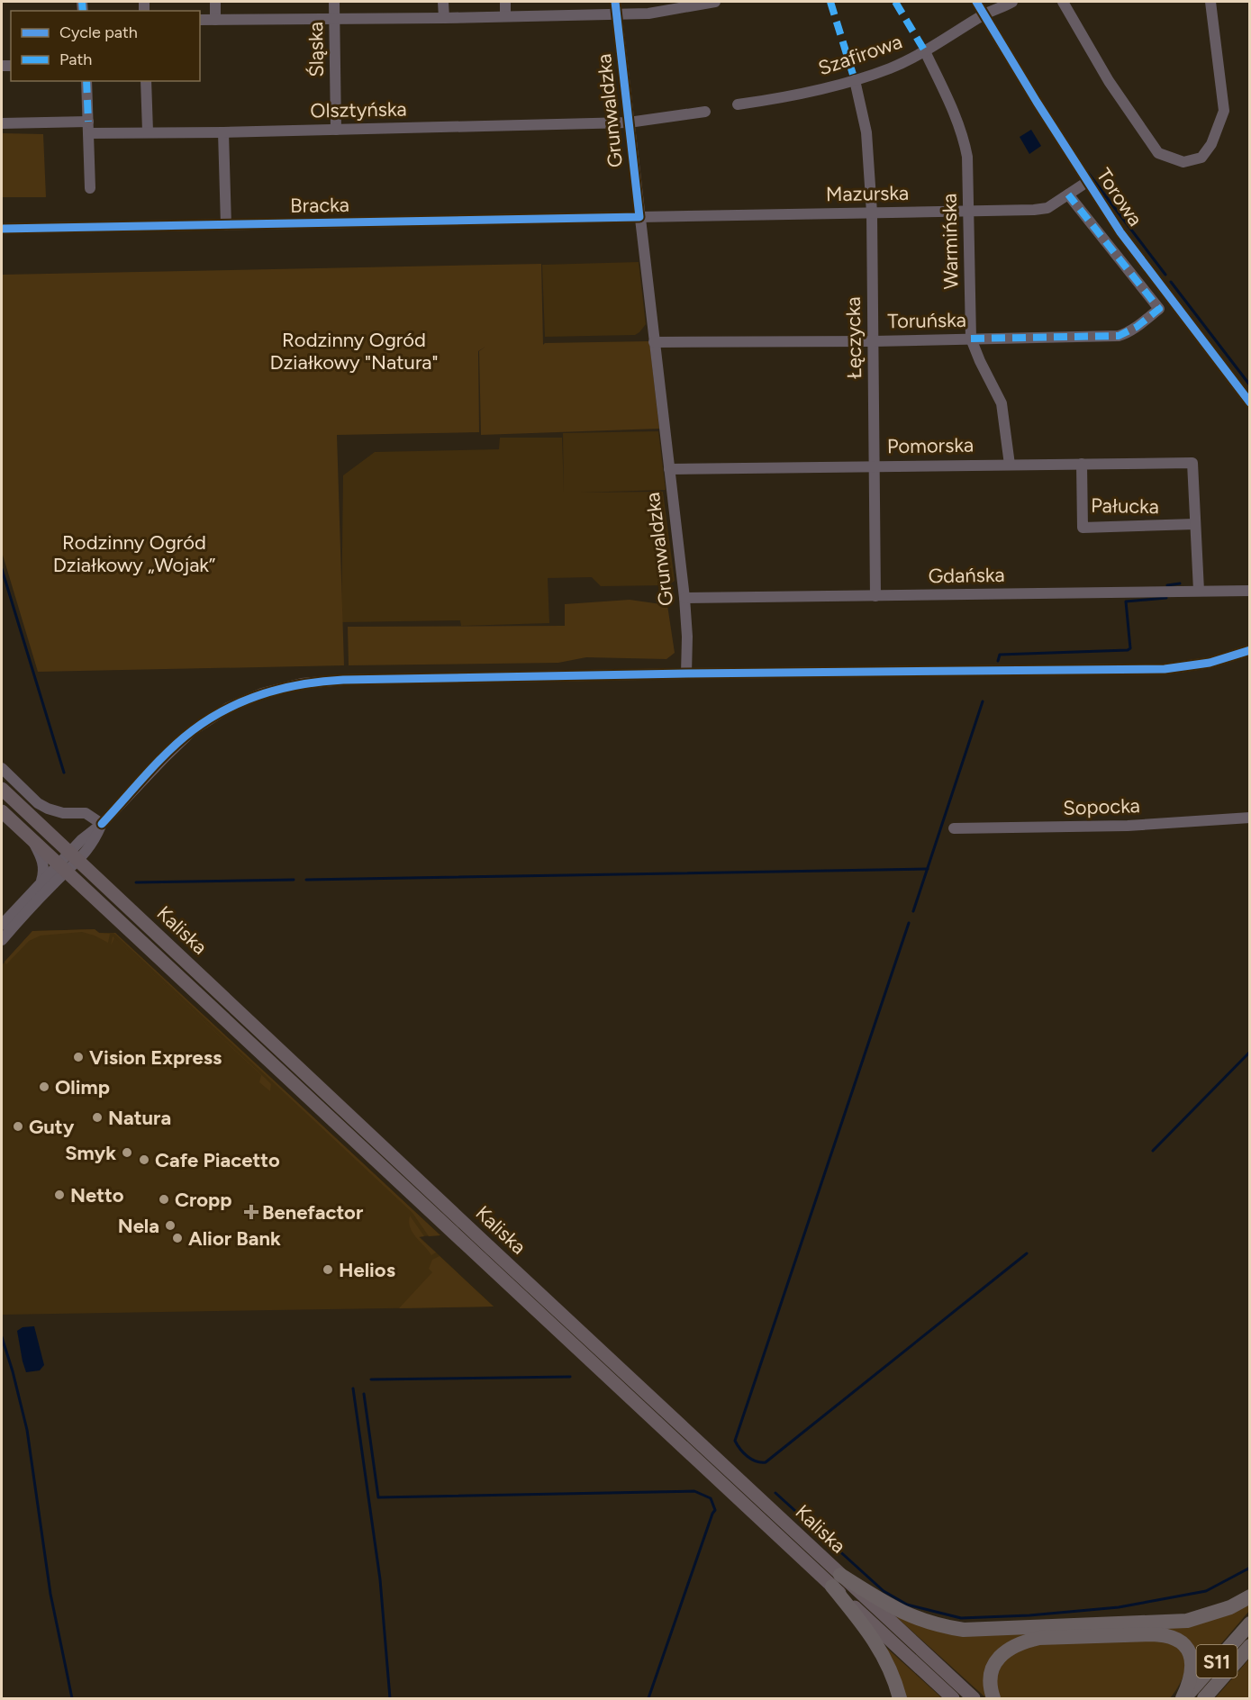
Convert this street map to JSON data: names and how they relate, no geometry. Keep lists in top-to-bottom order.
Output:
{
  "streets": {
    "highway": ["S11"],
    "main road": ["Kaliska"],
    "street": [
      "Śląska",
      "Szafirowa",
      "Olsztyńska",
      "Grunwaldzka",
      "Mazurska",
      "Torowa",
      "Bracka",
      "Warmińska",
      "Toruńska",
      "Łęczycka",
      "Pomorska",
      "Pałucka",
      "Gdańska",
      "Sopocka"
    ]
  },
  "crossings": [
    ["Śląska", "Olsztyńska"],
    ["Szafirowa", "Torowa"],
    ["Szafirowa", "Warmińska"],
    ["Szafirowa", "Łęczycka"],
    ["Olsztyńska", "Grunwaldzka"],
    ["Grunwaldzka", "Mazurska"],
    ["Grunwaldzka", "Bracka"],
    ["Grunwaldzka", "Toruńska"],
    ["Grunwaldzka", "Pomorska"],
    ["Grunwaldzka", "Gdańska"],
    ["Mazurska", "Torowa"],
    ["Mazurska", "Bracka"],
    ["Mazurska", "Warmińska"],
    ["Mazurska", "Toruńska"],
    ["Mazurska", "Łęczycka"],
    ["Warmińska", "Toruńska"],
    ["Warmińska", "Pomorska"],
    ["Toruńska", "Łęczycka"],
    ["Łęczycka", "Pomorska"],
    ["Łęczycka", "Gdańska"],
    ["Pomorska", "Pałucka"]
  ],
  "parks": ["Rodzinny Ogród Działkowy \"Natura\"", "Rodzinny Ogród Działkowy „Wojak”"],
  "places": {
    "other": [
      "Vision Express",
      "Olimp",
      "Natura",
      "Guty",
      "Smyk",
      "Cafe Piacetto",
      "Netto",
      "Cropp",
      "Nela",
      "Alior Bank",
      "Helios"
    ],
    "health": ["Benefactor"]
  },
  "legend": ["Cycle path", "Path"]
}
